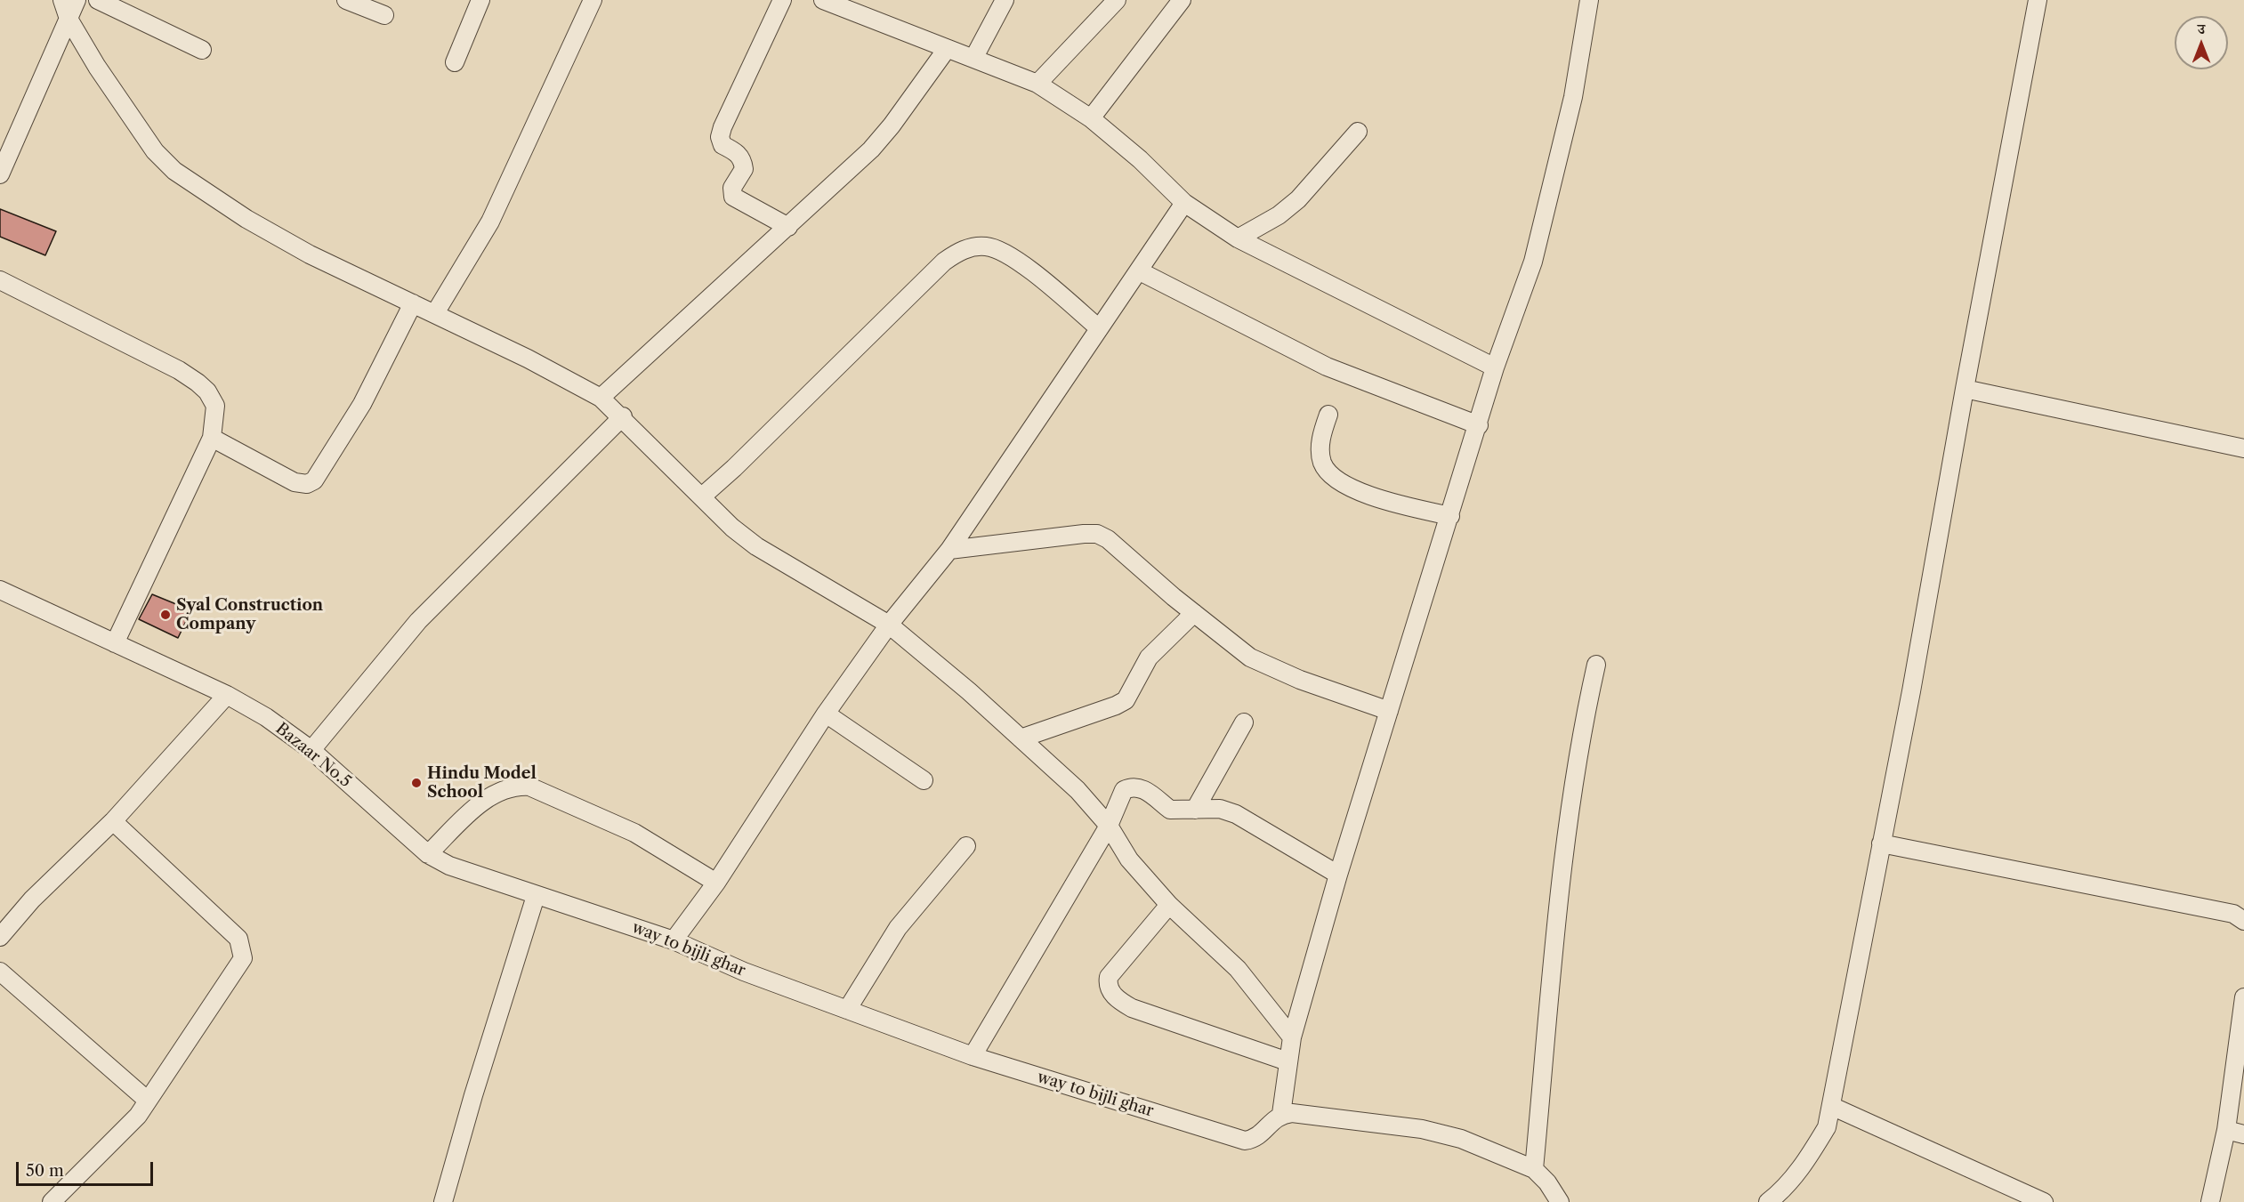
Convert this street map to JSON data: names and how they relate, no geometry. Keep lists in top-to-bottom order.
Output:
{
  "streets": {
    "street": ["Bazaar No.5", "way to bijli ghar"]
  },
  "crossings": [
    ["Bazaar No.5", "way to bijli ghar"]
  ],
  "places": ["Syal Construction Company", "Hindu Model School"],
  "scale_bar": "50 m",
  "north": "top"
}
